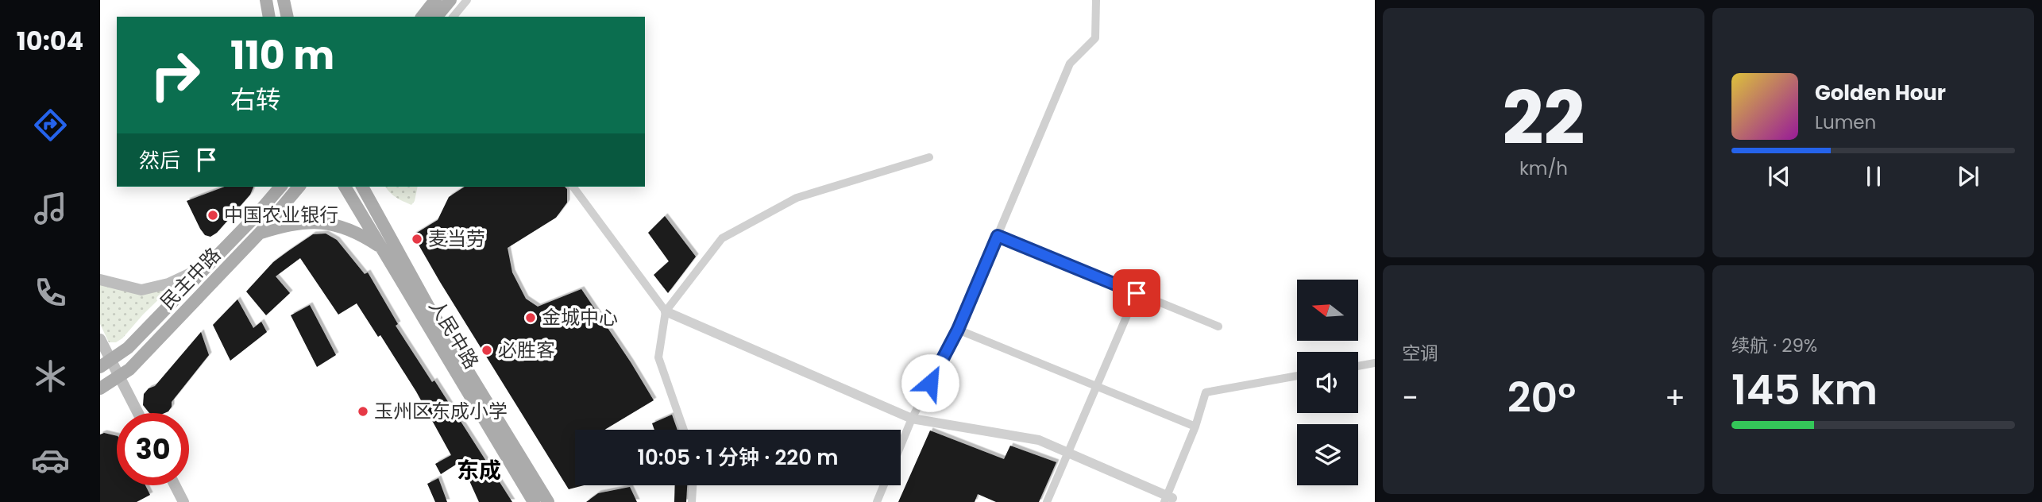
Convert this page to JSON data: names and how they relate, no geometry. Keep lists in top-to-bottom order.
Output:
{
  "streets": {
    "main road": ["民主中路", "人民中路"]
  },
  "districts": ["东成"],
  "places": [
    "中国农业银行",
    "麦当劳",
    "金城中心",
    "必胜客",
    "玉州区东成小学"
  ],
  "north": "left",
  "page": {
    "tabs": "10:04",
    "tile": [
      ["22", "km/h"],
      "空调",
      ["续航 · 29%", "145 km"]
    ],
    "turn": ["110 m", "右转"],
    "song": ["Golden Hour", "Lumen"],
    "then": "然后",
    "heat": ["−", "20°", "+"],
    "limit": "30",
    "trip": "10:05 · 1 分钟 · 220 m"
  }
}
